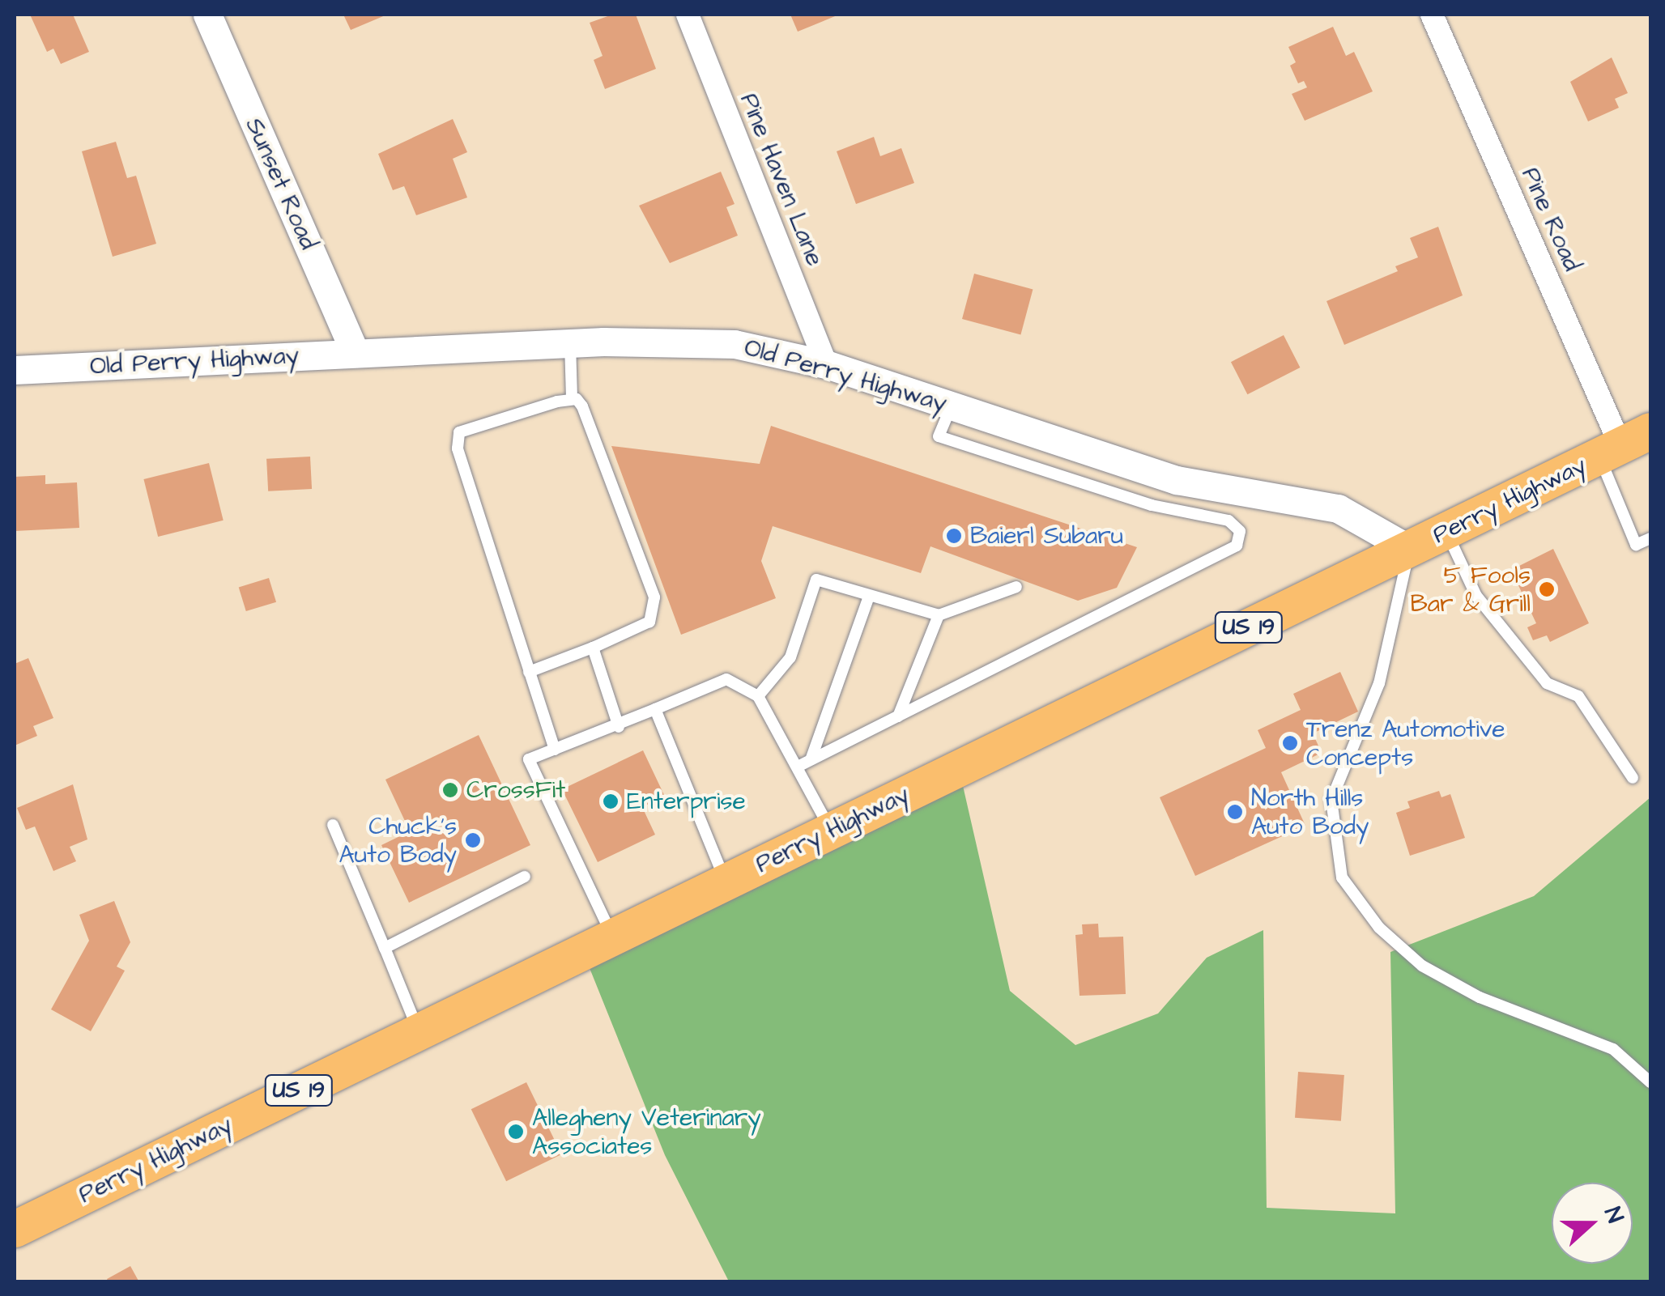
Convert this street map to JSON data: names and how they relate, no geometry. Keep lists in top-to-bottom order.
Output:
{
  "streets": {
    "main road": ["Perry Highway", "US 19"],
    "street": [
      "Pine Haven Lane",
      "Sunset Road",
      "Pine Road",
      "Old Perry Highway"
    ]
  },
  "crossings": [
    ["Pine Haven Lane", "Old Perry Highway"],
    ["Sunset Road", "Old Perry Highway"],
    ["Pine Road", "Perry Highway"],
    ["Old Perry Highway", "Perry Highway"]
  ],
  "places": [
    "Baierl Subaru",
    "5 Fools Bar & Grill",
    "Trenz Automotive Concepts",
    "CrossFit",
    "Enterprise",
    "North Hills Auto Body",
    "Chuck's Auto Body",
    "Allegheny Veterinary Associates"
  ],
  "north": "right"
}
